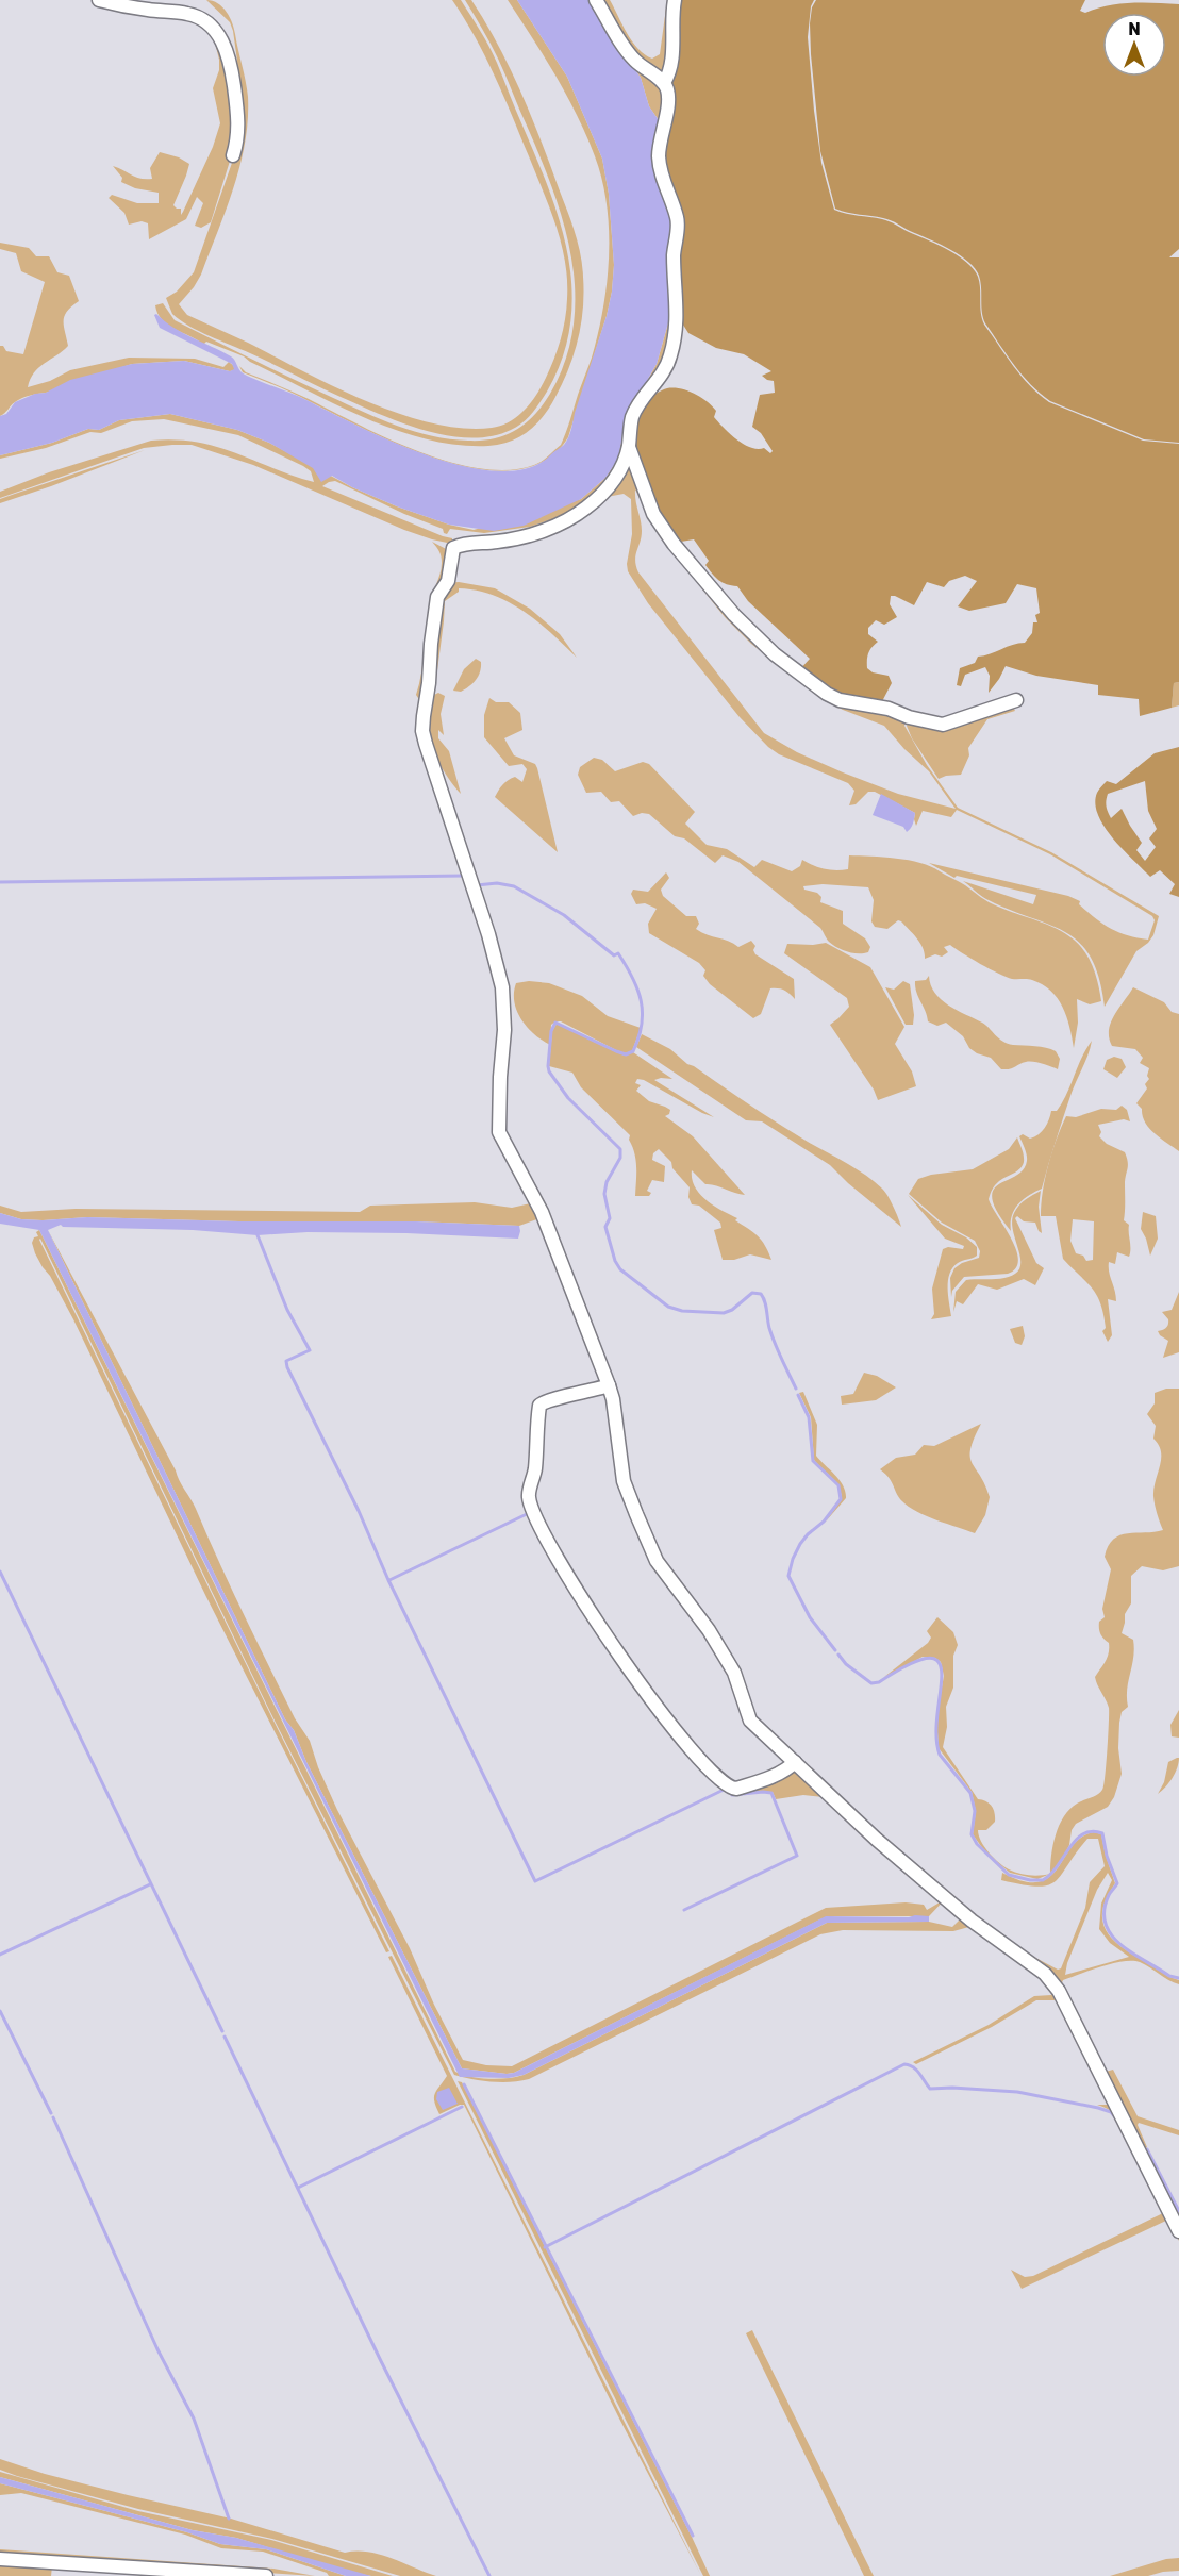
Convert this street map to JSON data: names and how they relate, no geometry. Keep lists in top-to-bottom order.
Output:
{
  "north": "top"
}
